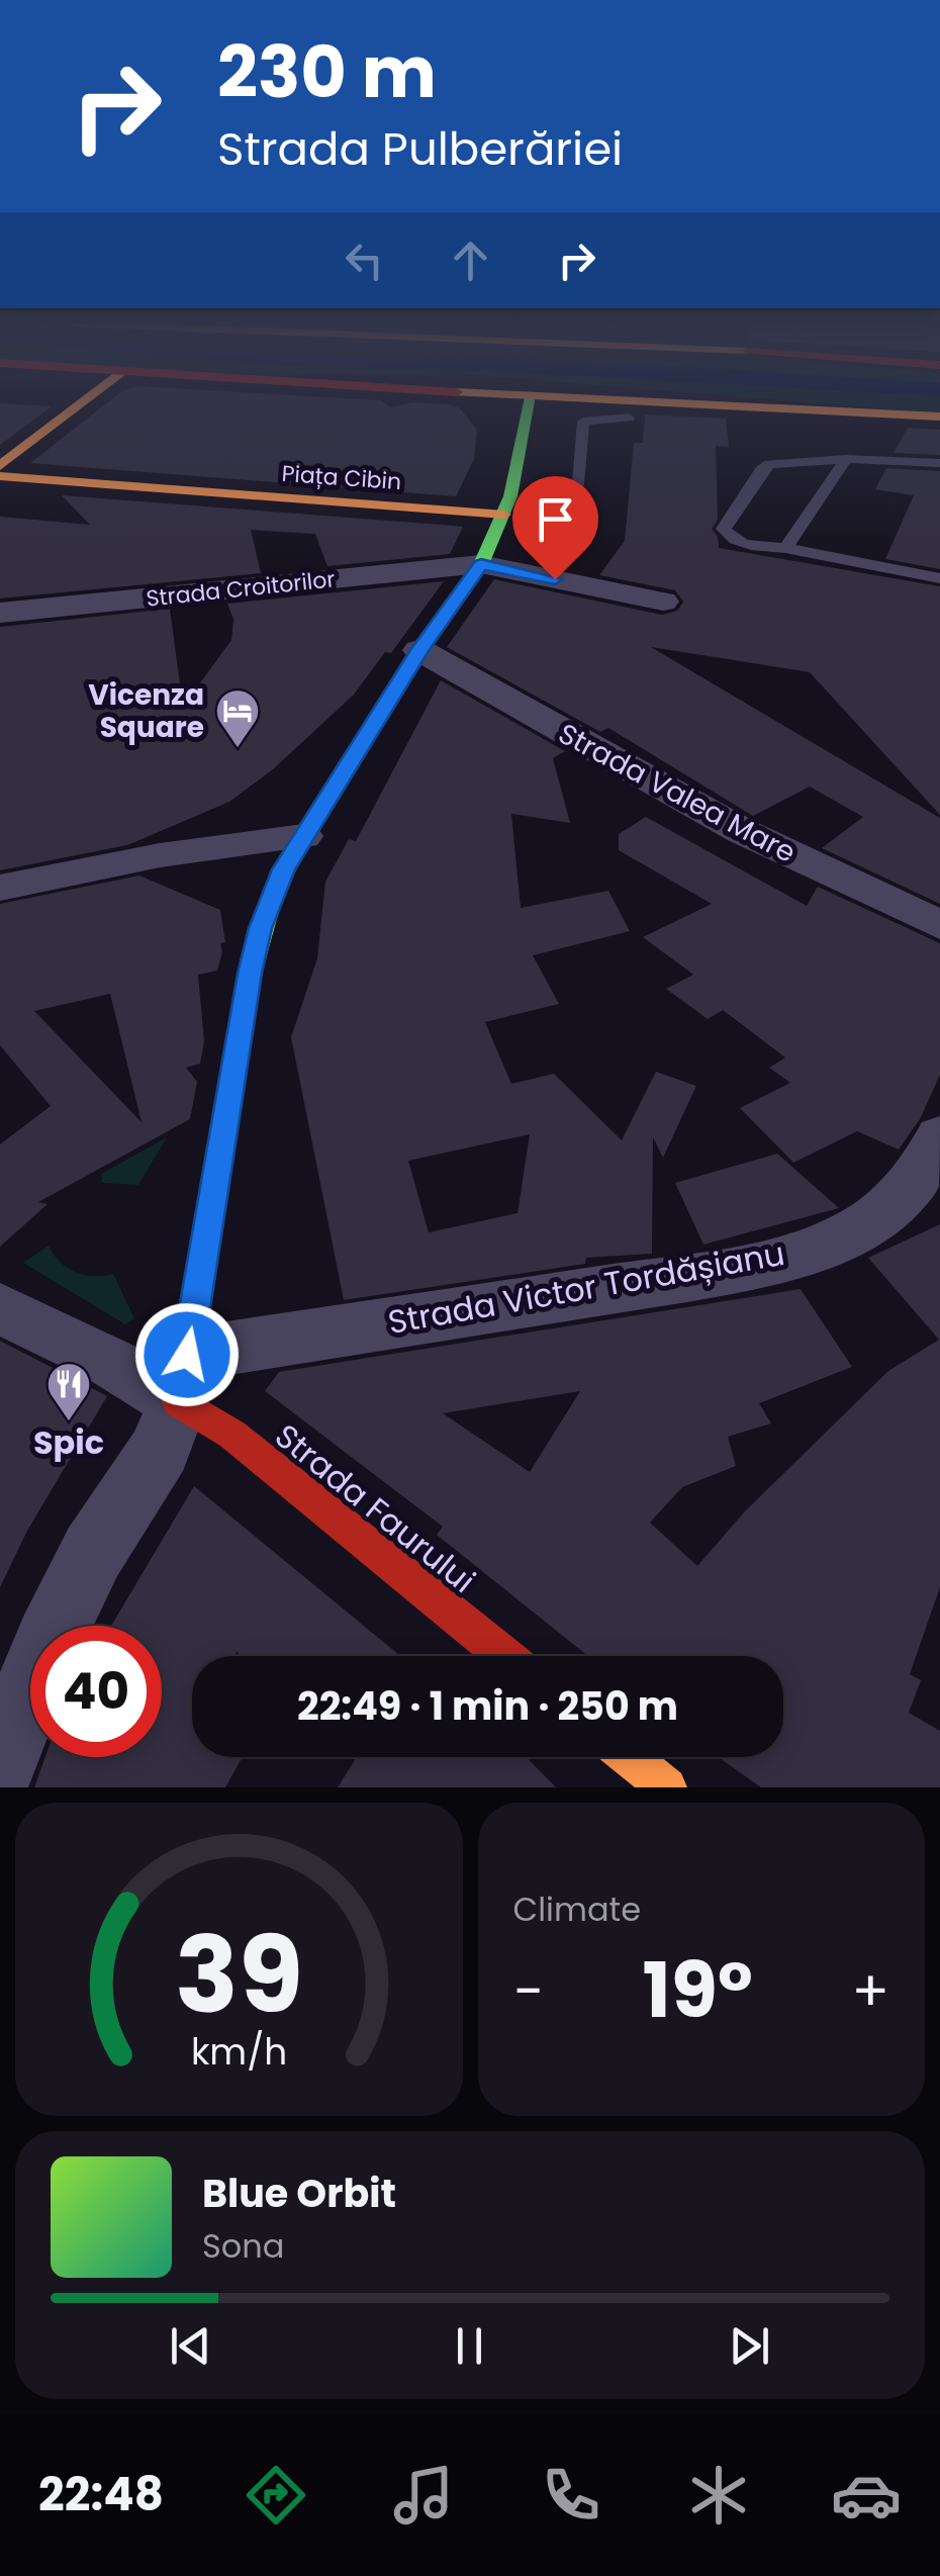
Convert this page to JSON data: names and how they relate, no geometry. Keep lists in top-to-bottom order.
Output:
{
  "streets": {
    "main road": ["Piața Cibin", "Strada Faurului"],
    "street": ["Strada Croitorilor", "Strada Valea Mare", "Strada Victor Tordășianu"]
  },
  "crossings": [
    ["Strada Victor Tordășianu", "Strada Faurului"]
  ],
  "places": {
    "hotel": ["Vicenza Square"],
    "restaurant": ["Spic"]
  },
  "page": {
    "turn": ["230 m", "Strada Pulberăriei"],
    "limit": "40",
    "trip": "22:49 · 1 min · 250 m",
    "tile": "Climate",
    "heat": ["−", "19°", "+"],
    "song": ["Blue Orbit", "Sona"],
    "tabs": "22:48",
    "gauge": ["39", "km/h"]
  }
}
